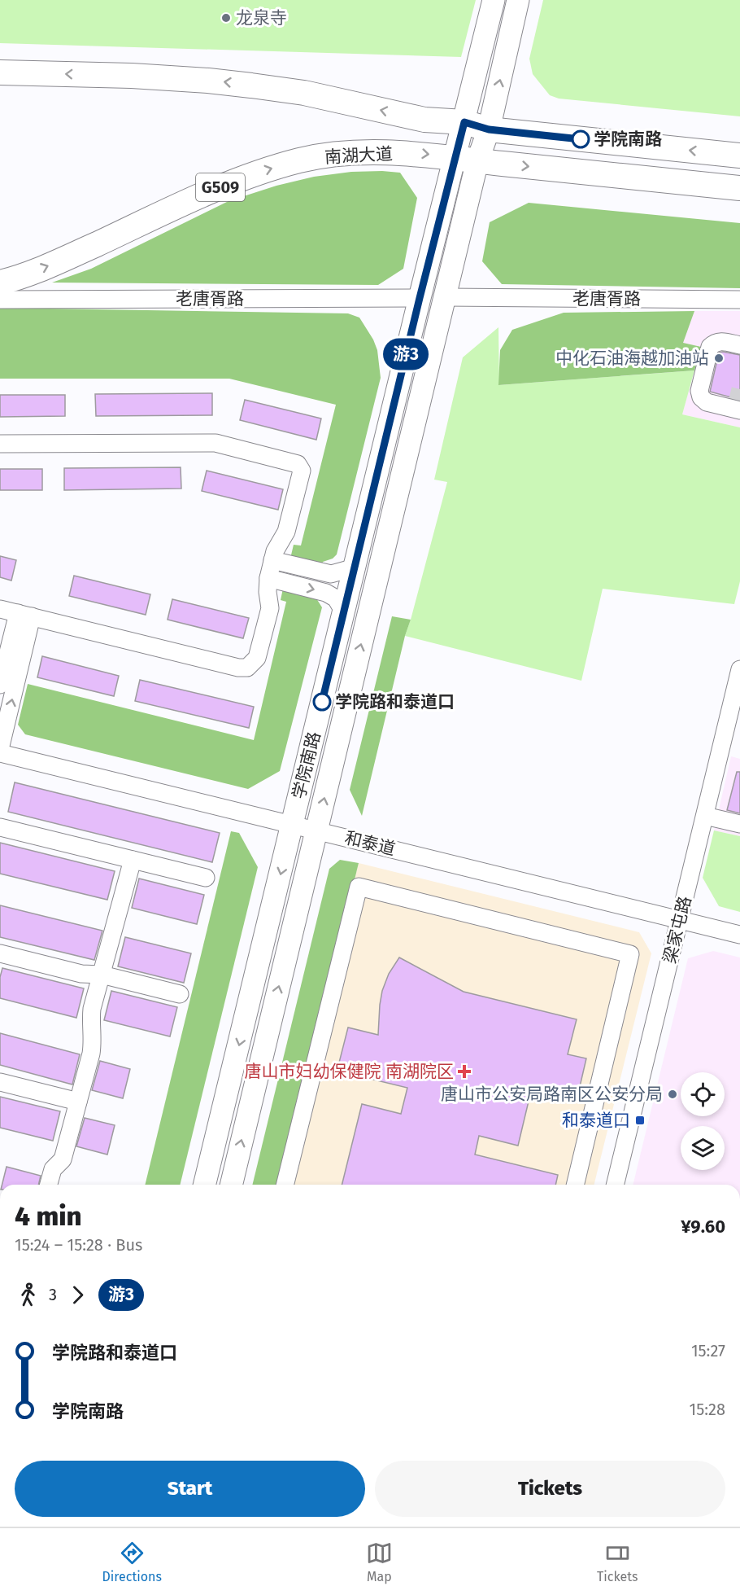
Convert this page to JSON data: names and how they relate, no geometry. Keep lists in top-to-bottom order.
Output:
{
  "streets": {
    "highway": ["南湖大道", "G509"],
    "main road": ["学院南路"],
    "street": ["老唐胥路", "和泰道", "梁家屯路"]
  },
  "crossings": [
    ["南湖大道", "学院南路"],
    ["老唐胥路", "学院南路"],
    ["学院南路", "和泰道"],
    ["和泰道", "梁家屯路"]
  ],
  "places": {
    "other": [
      "龙泉寺",
      "学院南路",
      "中化石油海越加油站",
      "学院路和泰道口",
      "唐山市公安局路南区公安分局"
    ],
    "health": ["唐山市妇幼保健院 南湖院区"],
    "transit": ["和泰道口"]
  },
  "lines": ["bus line 游3"],
  "page": {
    "on_map": "游3",
    "heading": ["4 min", "15:24 – 15:28 · Bus", "¥9.60"],
    "legs": ["3", "游3"],
    "list": [
      {
        "name": "学院路和泰道口",
        "value": "15:27"
      },
      {
        "name": "学院南路",
        "value": "15:28"
      }
    ],
    "buttons": ["Start", "Tickets"],
    "tabs": ["Directions", "Map", "Tickets"]
  }
}
